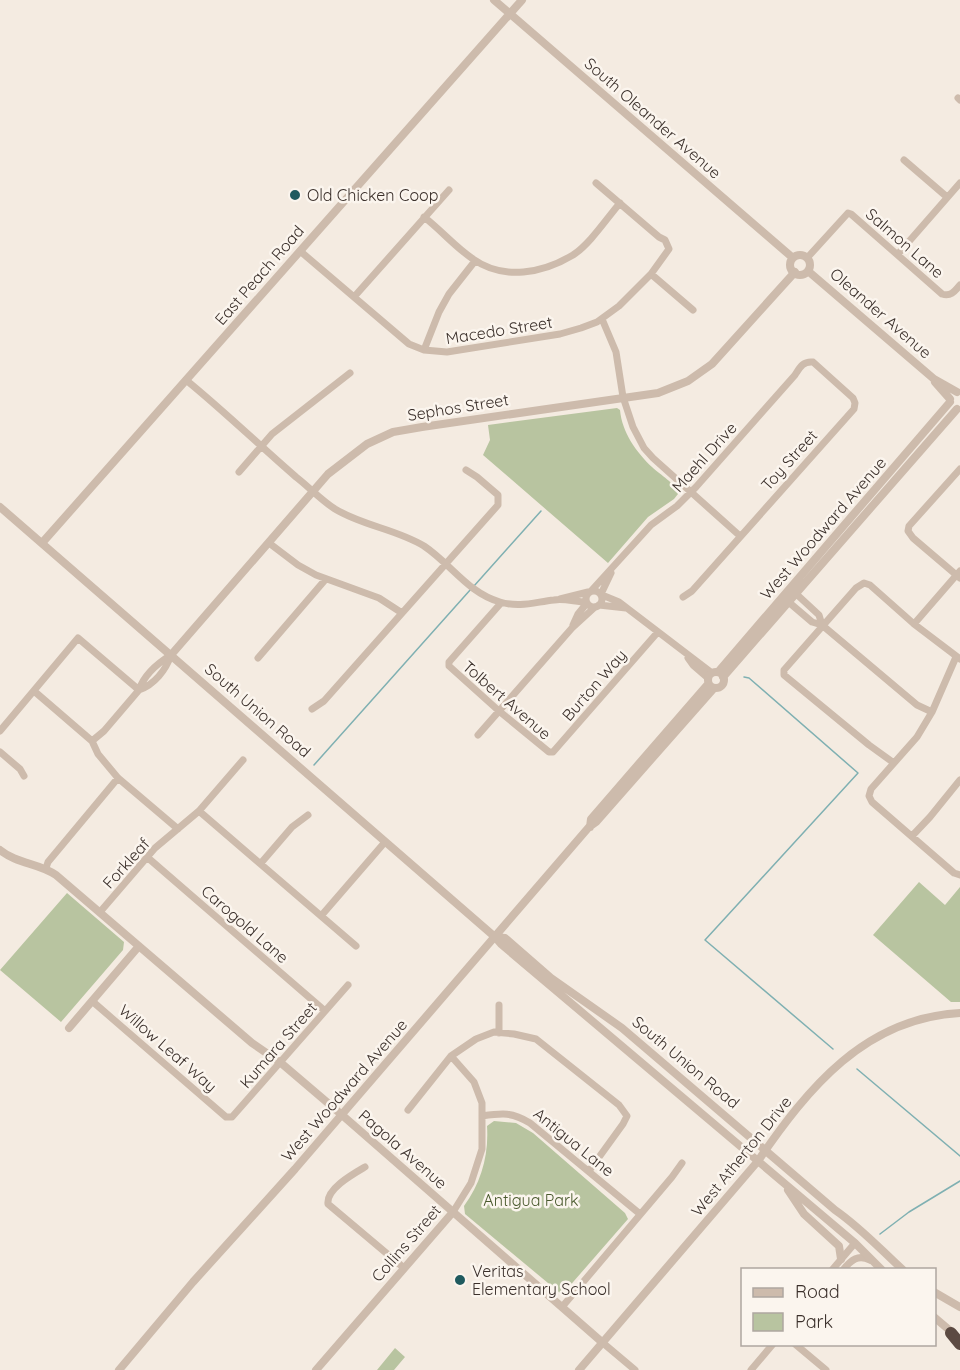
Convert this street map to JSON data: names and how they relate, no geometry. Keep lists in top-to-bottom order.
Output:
{
  "streets": {
    "street": [
      "South Oleander Avenue",
      "Salmon Lane",
      "East Peach Road",
      "Oleander Avenue",
      "Macedo Street",
      "Sephos Street",
      "Maehl Drive",
      "Toy Street",
      "West Woodward Avenue",
      "Burton Way",
      "Tolbert Avenue",
      "South Union Road",
      "Forkleaf",
      "Carogold Lane",
      "Kumara Street",
      "Willow Leaf Way",
      "Antigua Lane",
      "Pagola Avenue",
      "West Atherton Drive",
      "Collins Street"
    ]
  },
  "crossings": [
    ["South Oleander Avenue", "Salmon Lane"],
    ["South Oleander Avenue", "East Peach Road"],
    ["South Oleander Avenue", "Oleander Avenue"],
    ["South Oleander Avenue", "Sephos Street"],
    ["Salmon Lane", "Oleander Avenue"],
    ["Salmon Lane", "Sephos Street"],
    ["East Peach Road", "Macedo Street"],
    ["East Peach Road", "South Union Road"],
    ["Oleander Avenue", "Sephos Street"],
    ["Oleander Avenue", "West Woodward Avenue"],
    ["Sephos Street", "South Union Road"],
    ["Maehl Drive", "Toy Street"],
    ["West Woodward Avenue", "South Union Road"],
    ["West Woodward Avenue", "Pagola Avenue"],
    ["Burton Way", "Tolbert Avenue"],
    ["South Union Road", "West Atherton Drive"],
    ["Forkleaf", "Carogold Lane"],
    ["Forkleaf", "Pagola Avenue"],
    ["Carogold Lane", "Kumara Street"],
    ["Kumara Street", "Willow Leaf Way"],
    ["Kumara Street", "Pagola Avenue"],
    ["Antigua Lane", "Collins Street"],
    ["Pagola Avenue", "West Atherton Drive"],
    ["Pagola Avenue", "Collins Street"]
  ],
  "parks": ["Antigua Park"],
  "places": ["Old Chicken Coop", "Veritas Elementary School"],
  "legend": ["Road", "Park"]
}
